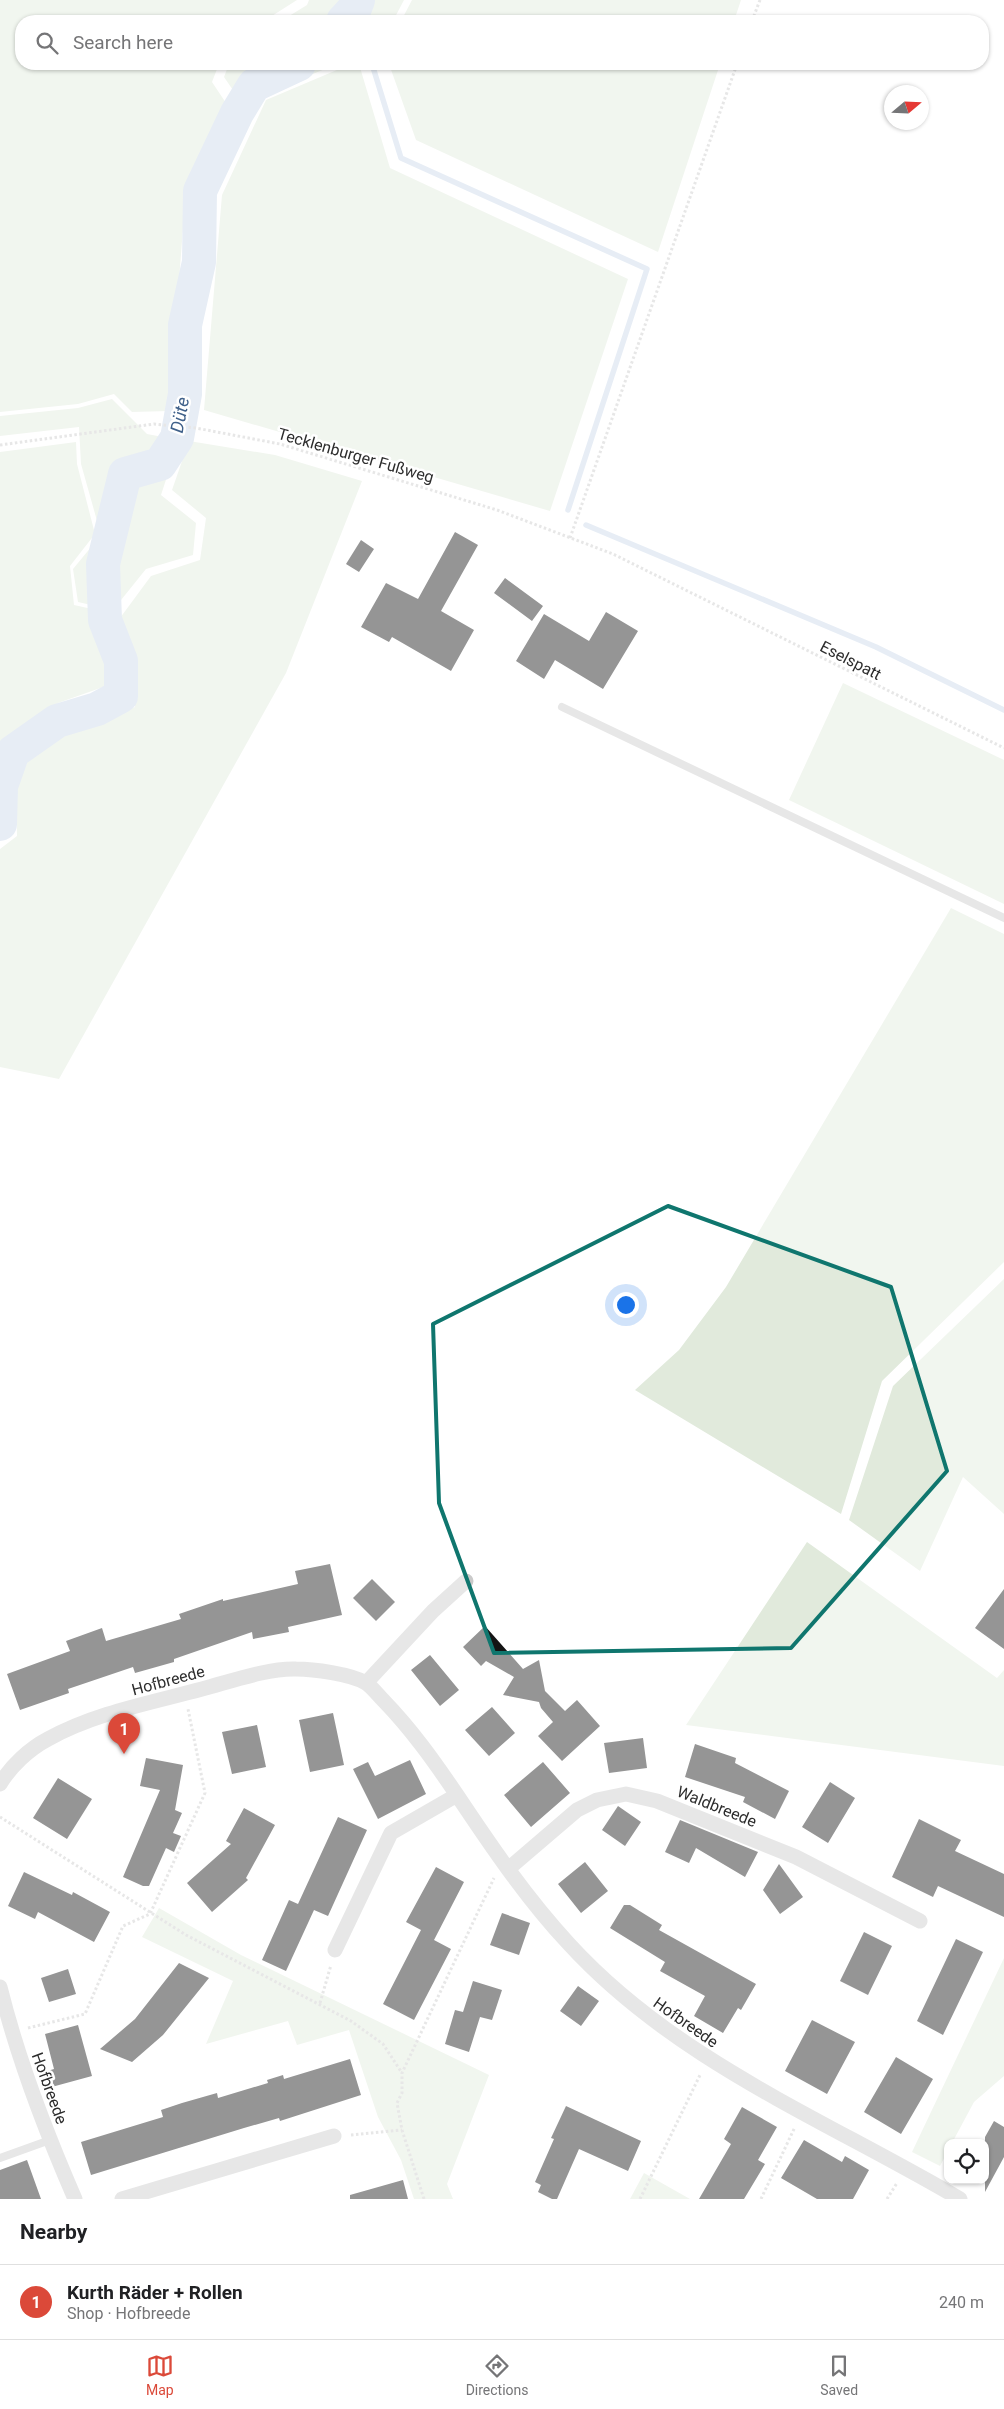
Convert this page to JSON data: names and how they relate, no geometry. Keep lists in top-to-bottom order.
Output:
{
  "streets": {
    "street": ["Hofbreede", "Waldbreede"],
    "path": ["Tecklenburger Fußweg", "Eselspatt"]
  },
  "crossings": [
    ["Tecklenburger Fußweg", "Eselspatt"],
    ["Hofbreede", "Waldbreede"]
  ],
  "water": ["Düte"],
  "north": "right",
  "page": {
    "search": "Search here",
    "pins": "1",
    "heading": "Nearby",
    "list": [
      {
        "mark": "1",
        "name": "Kurth Räder + Rollen",
        "note": "Shop · Hofbreede",
        "value": "240 m"
      }
    ],
    "nav": ["Map", "Directions", "Saved"]
  }
}
